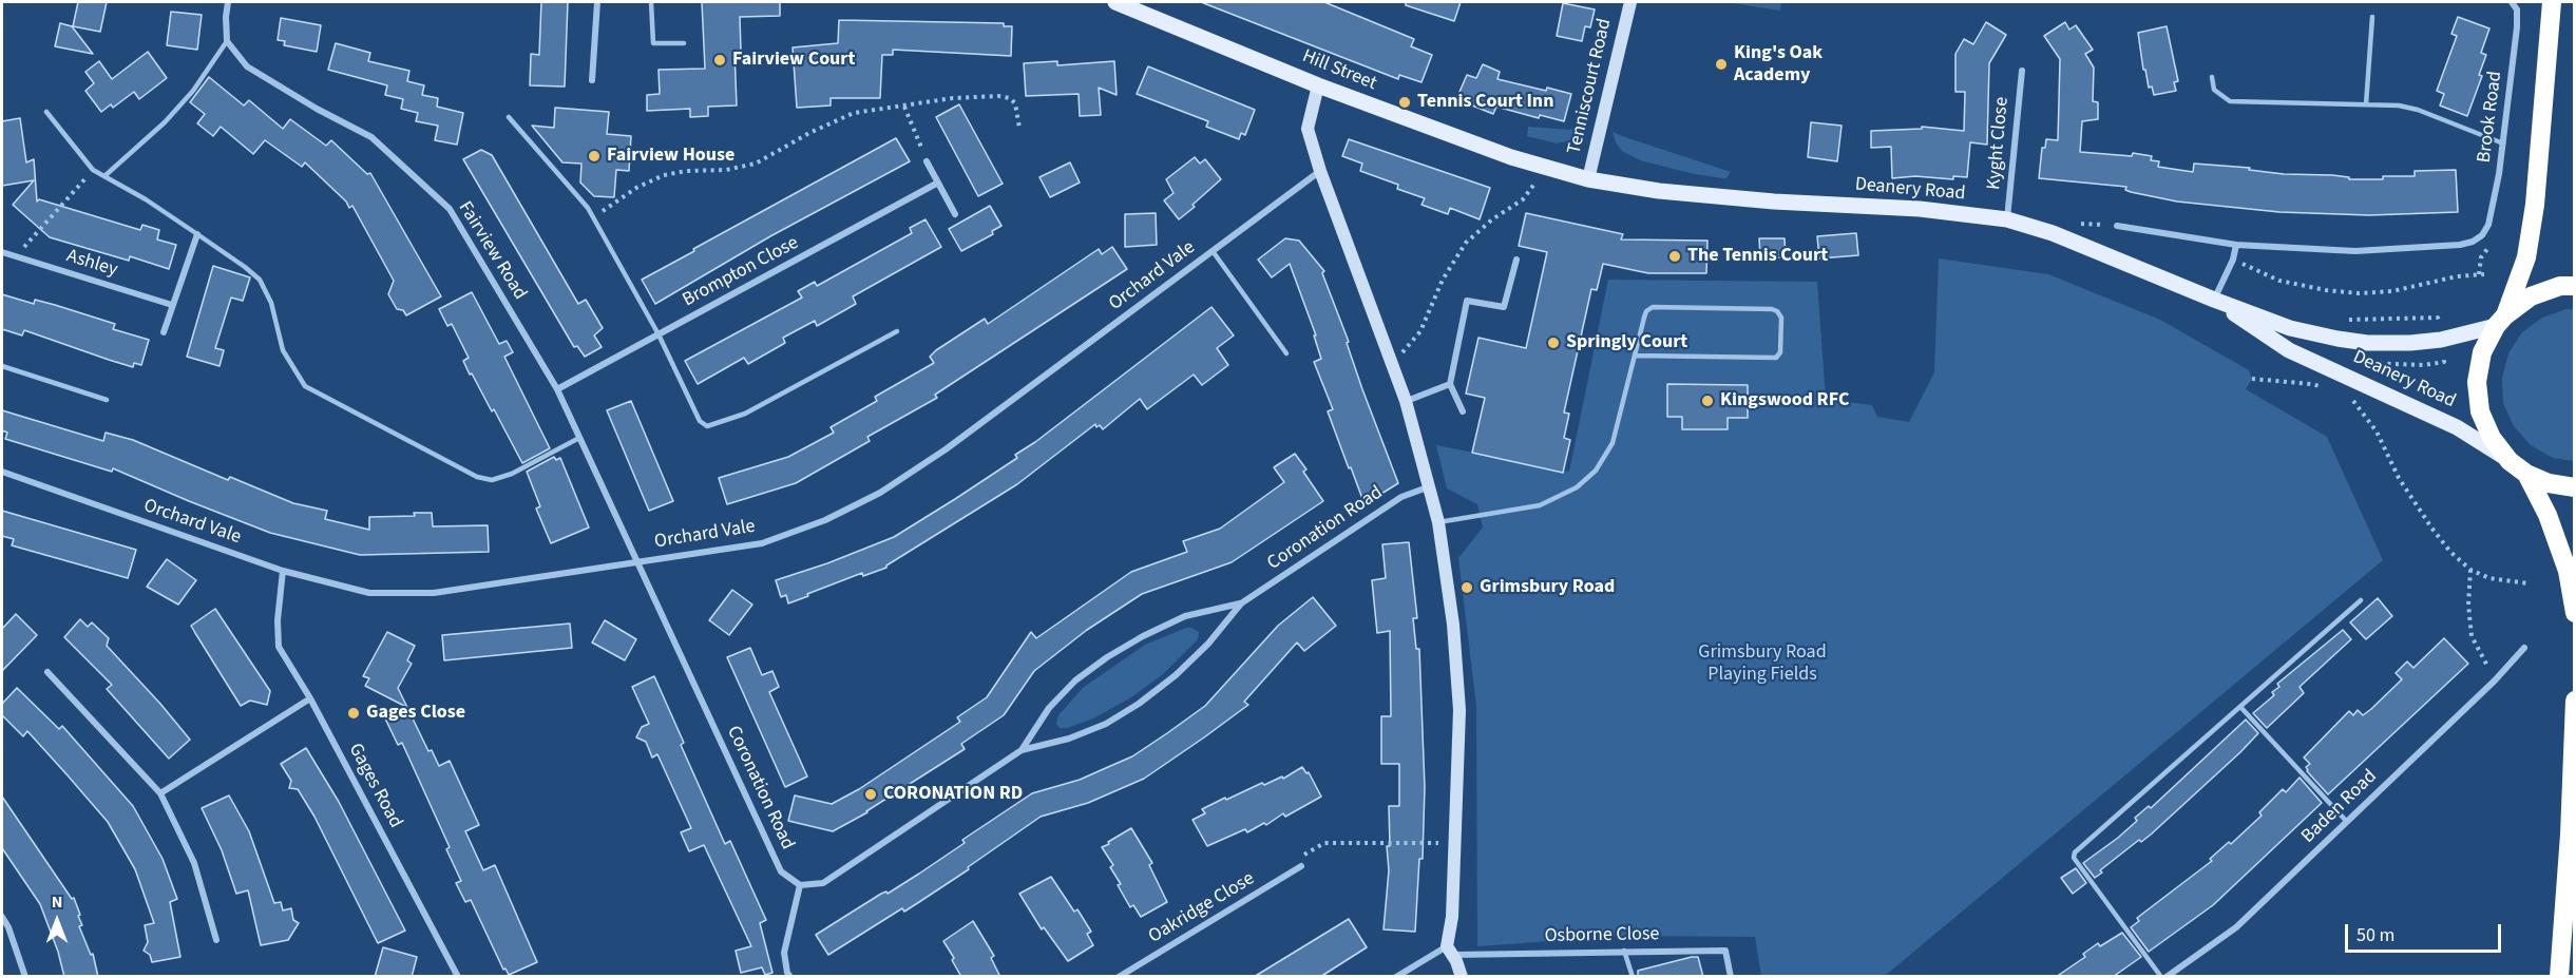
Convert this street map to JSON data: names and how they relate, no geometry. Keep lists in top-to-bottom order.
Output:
{
  "streets": {
    "main road": ["Hill Street", "Deanery Road"],
    "street": [
      "Tenniscourt Road",
      "Brook Road",
      "Kyght Close",
      "Fairview Road",
      "Ashley",
      "Brompton Close",
      "Orchard Vale",
      "Coronation Road",
      "Gages Road",
      "Baden Road",
      "Oakridge Close",
      "Osborne Close"
    ]
  },
  "crossings": [
    ["Hill Street", "Tenniscourt Road"],
    ["Hill Street", "Deanery Road"],
    ["Tenniscourt Road", "Deanery Road"],
    ["Kyght Close", "Deanery Road"],
    ["Fairview Road", "Brompton Close"],
    ["Fairview Road", "Orchard Vale"],
    ["Fairview Road", "Coronation Road"],
    ["Orchard Vale", "Coronation Road"],
    ["Orchard Vale", "Gages Road"]
  ],
  "parks": ["Grimsbury Road Playing Fields"],
  "places": [
    "Fairview Court",
    "King's Oak Academy",
    "Tennis Court Inn",
    "Fairview House",
    "The Tennis Court",
    "Springly Court",
    "Kingswood RFC",
    "Grimsbury Road",
    "Gages Close",
    "CORONATION RD"
  ],
  "scale_bar": "50 m",
  "north": "top"
}
